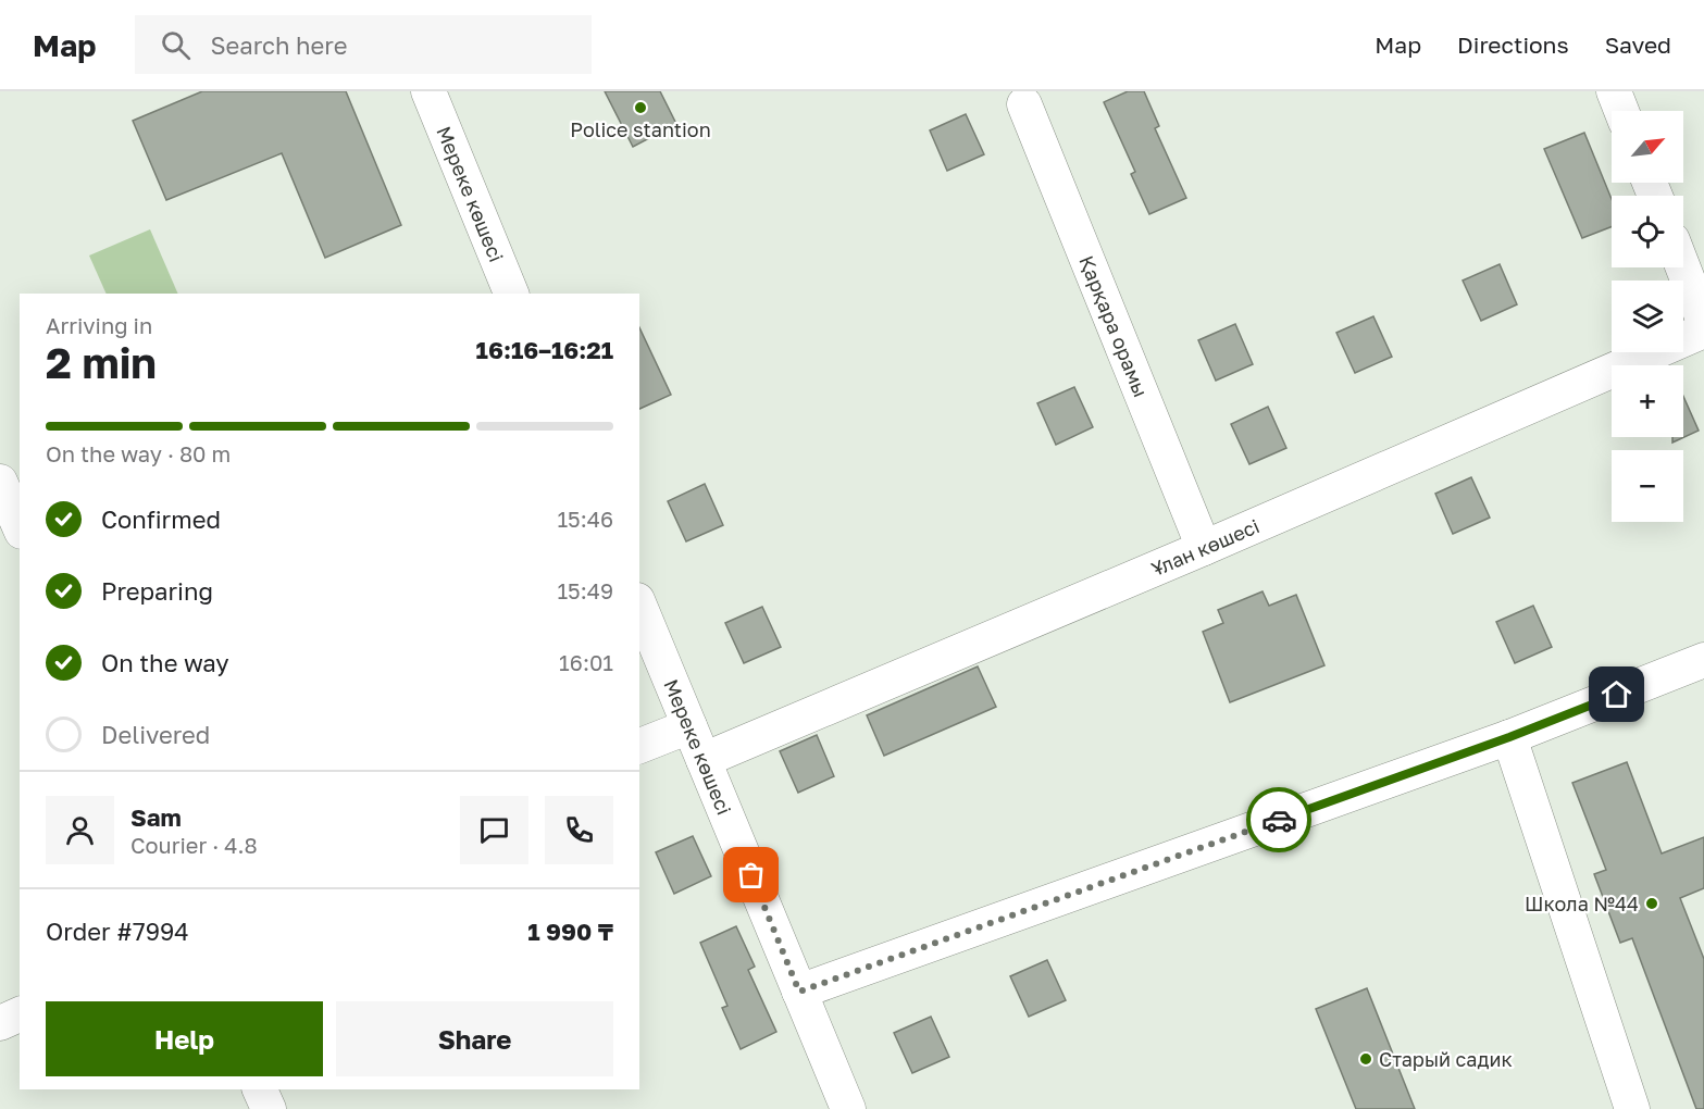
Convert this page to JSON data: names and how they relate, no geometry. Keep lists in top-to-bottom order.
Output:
{
  "streets": {
    "street": ["Мереке көшесі", "Қарқара орамы", "Ұлан көшесі"]
  },
  "crossings": [
    ["Мереке көшесі", "Ұлан көшесі"],
    ["Қарқара орамы", "Ұлан көшесі"]
  ],
  "places": ["Police stantion", "Школа №44", "Старый садик"],
  "north": "top right",
  "page": {
    "header": "Map",
    "search": "Search here",
    "nav": ["Map", "Directions", "Saved"],
    "map_buttons": ["+", "−"],
    "heading": ["2 min", "Arriving in", "16:16–16:21"],
    "panel": [
      "Sam",
      "Courier · 4.8",
      "Order #7994",
      "1 990 ₸"
    ],
    "bar": "On the way · 80 m",
    "list": [
      ["Confirmed", "15:46"],
      ["Preparing", "15:49"],
      ["On the way", "16:01"],
      "Delivered"
    ],
    "buttons": ["Help", "Share"]
  }
}
